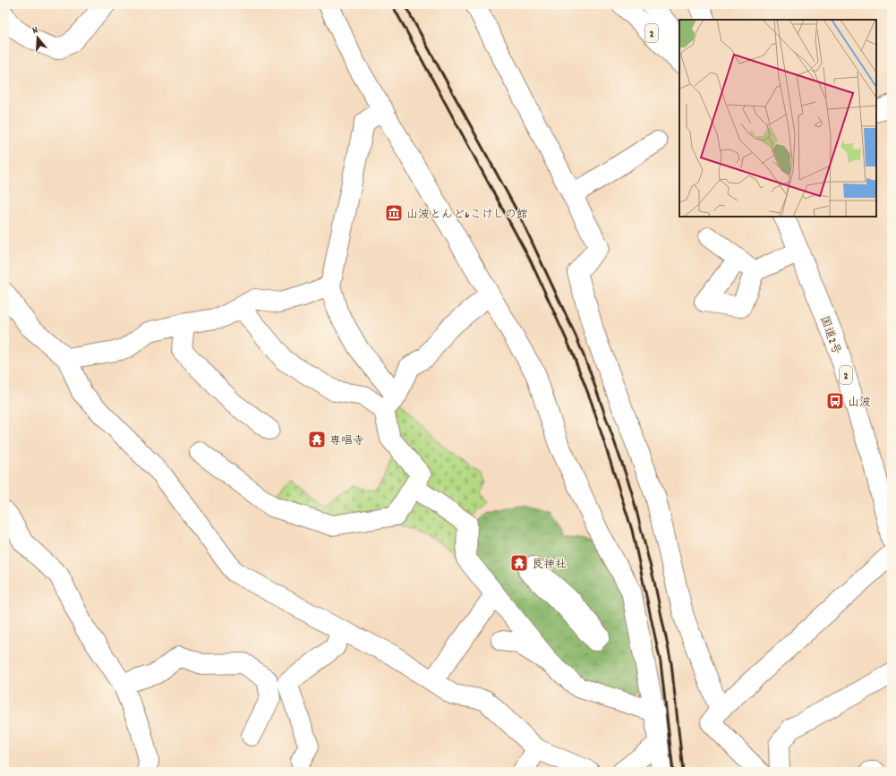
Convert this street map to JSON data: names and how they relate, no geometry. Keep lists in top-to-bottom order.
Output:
{
  "streets": {
    "main road": ["2", "国道2号"]
  },
  "places": {
    "museum": ["山波とんど&こけしの館"],
    "bus stop": ["山波"],
    "temple": ["専唱寺", "艮神社"]
  },
  "north": "top"
}
